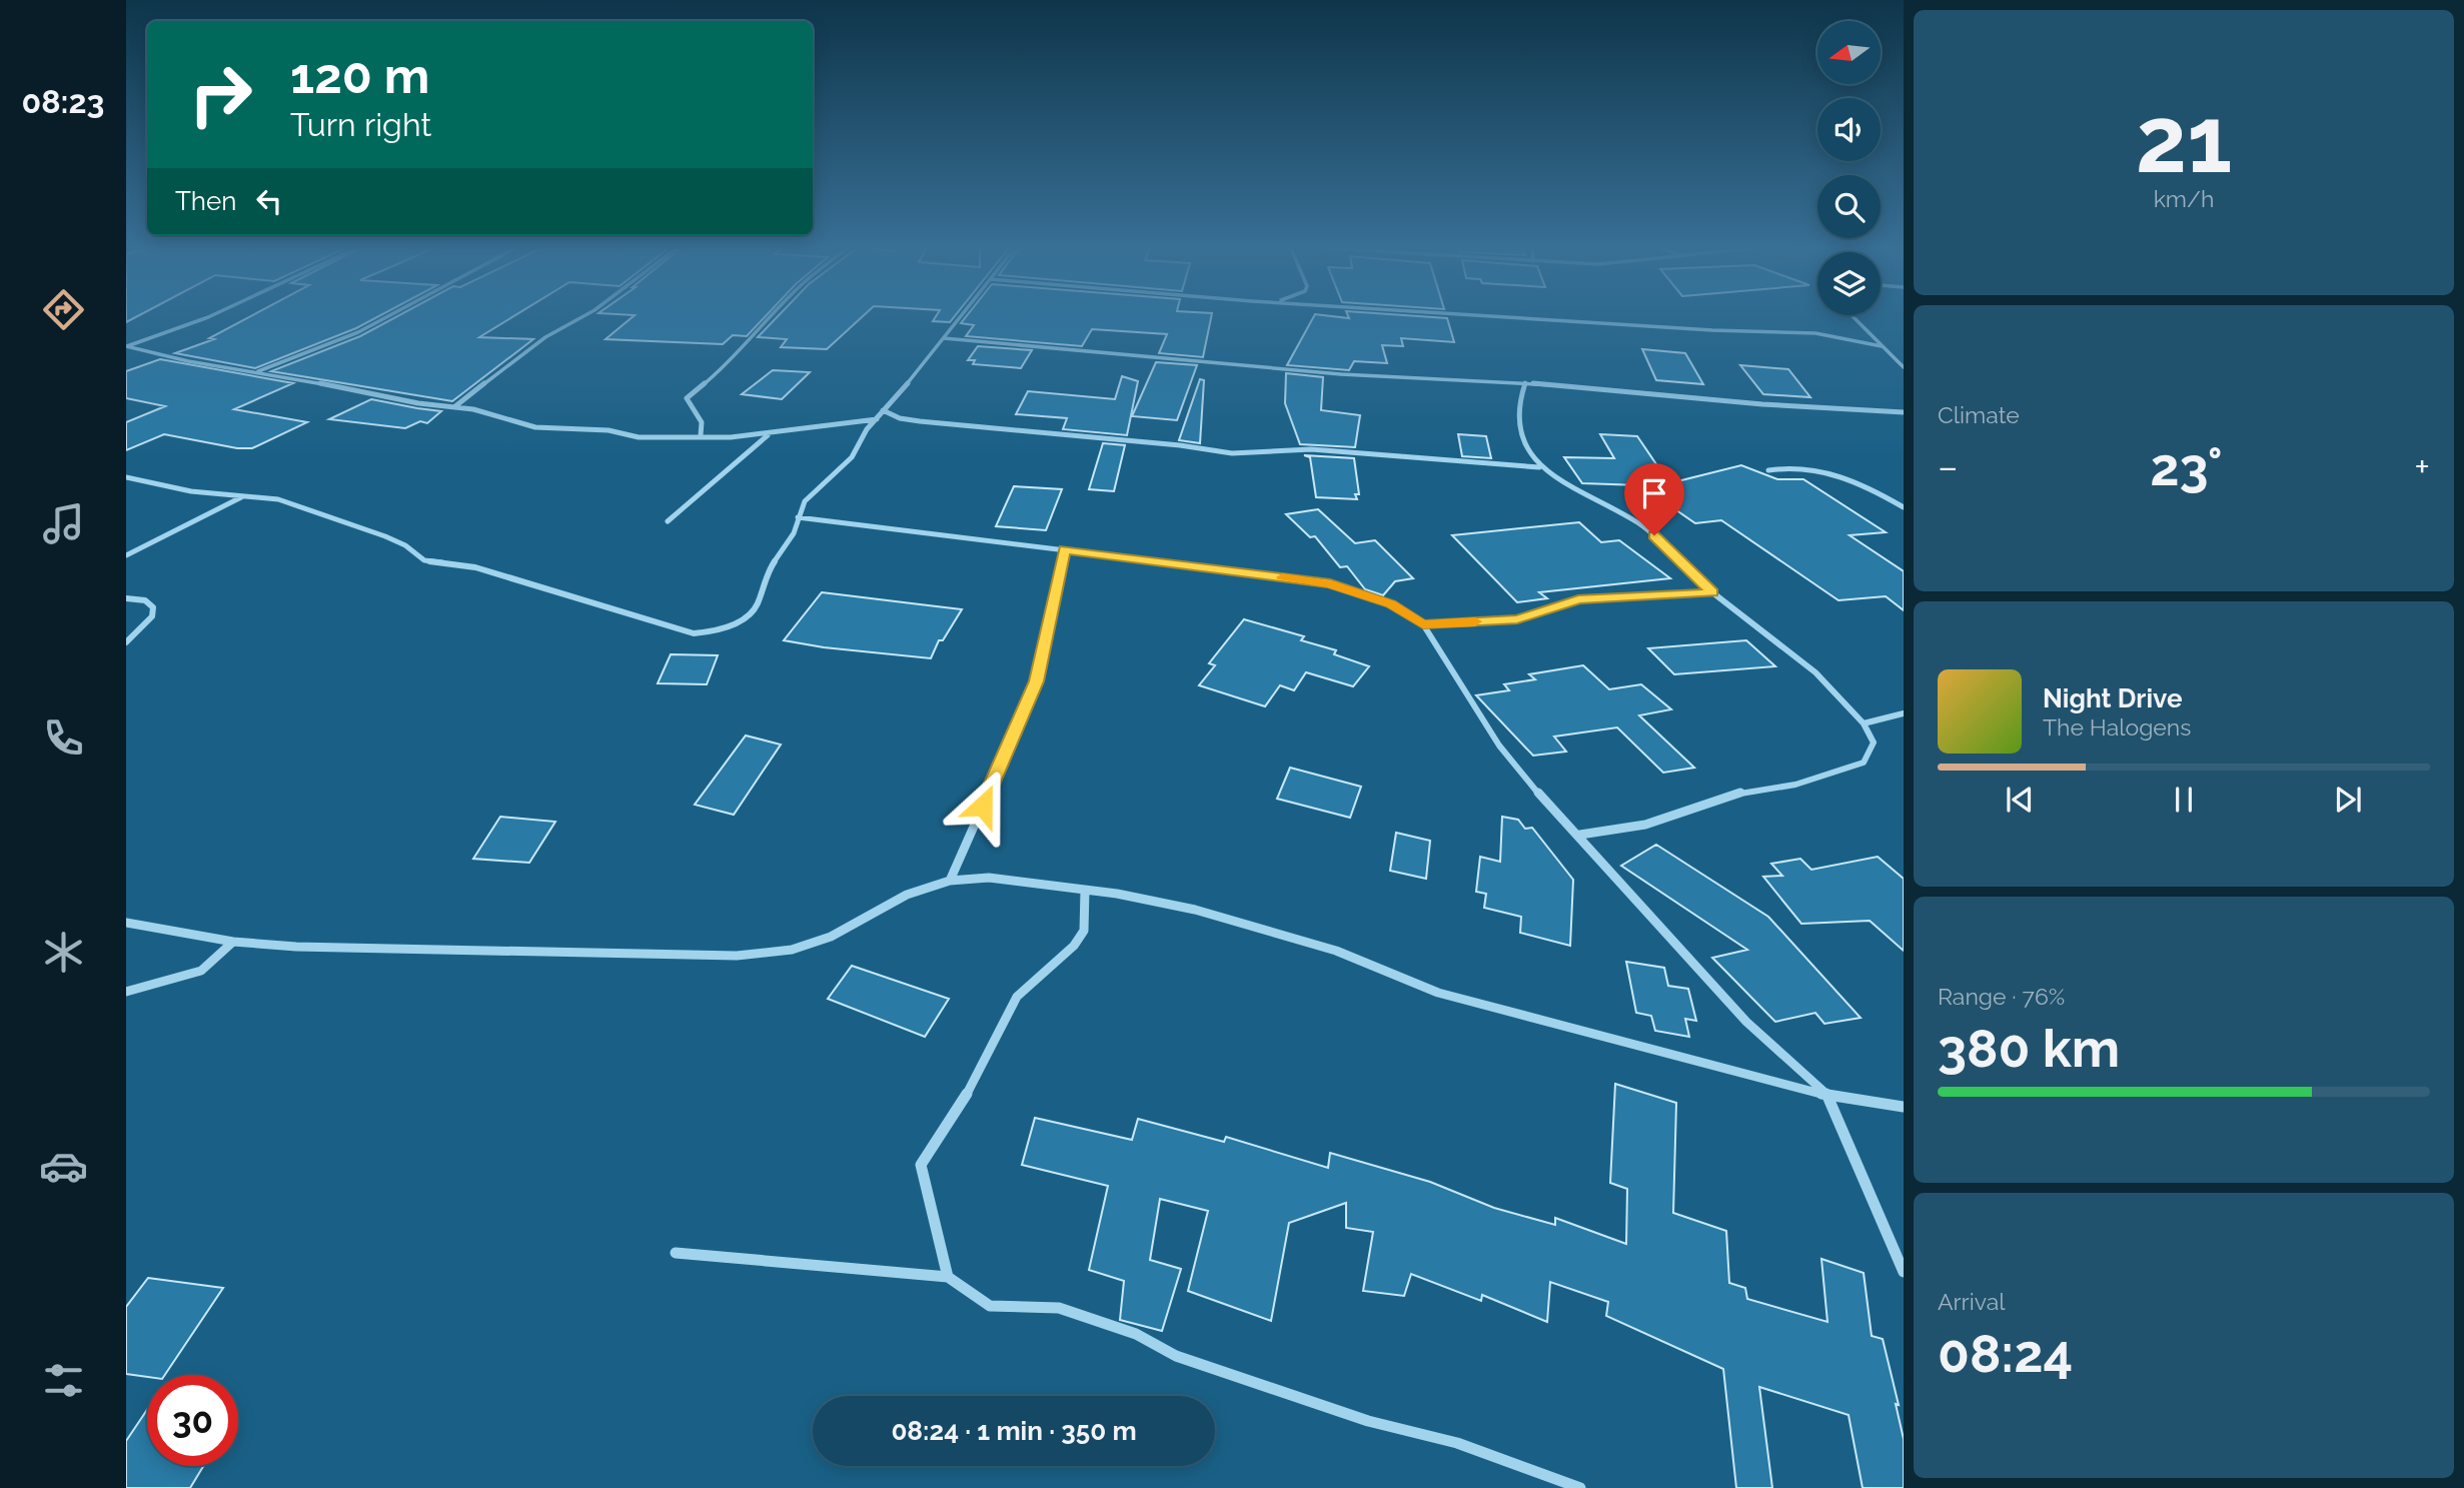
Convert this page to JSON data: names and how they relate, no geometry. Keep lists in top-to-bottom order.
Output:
{
  "north": "left",
  "page": {
    "tabs": "08:23",
    "tile": [
      ["21", "km/h"],
      "Climate",
      ["Range · 76%", "380 km"],
      ["Arrival", "08:24"]
    ],
    "turn": ["120 m", "Turn right"],
    "then": "Then",
    "heat": ["−", "23°", "+"],
    "song": ["Night Drive", "The Halogens"],
    "limit": "30",
    "trip": "08:24 · 1 min · 350 m"
  }
}
